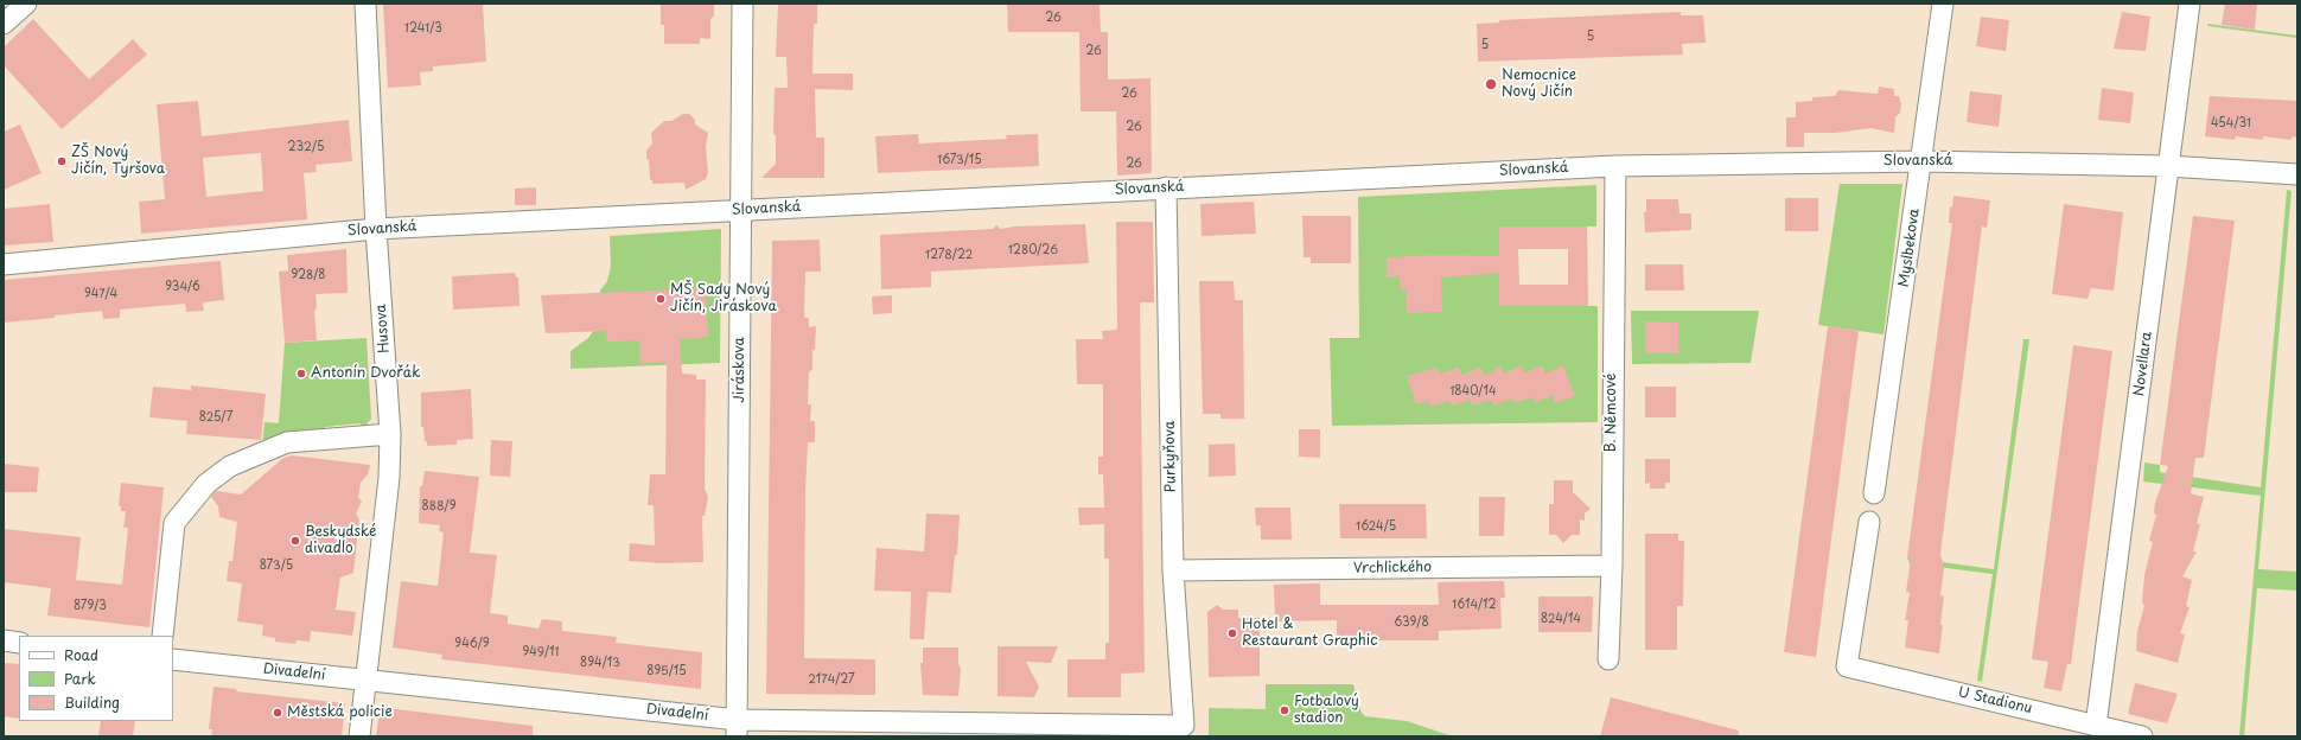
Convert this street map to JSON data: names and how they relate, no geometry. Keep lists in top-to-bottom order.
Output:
{
  "streets": {
    "street": [
      "Slovanská",
      "Myslbekova",
      "Husova",
      "Novellara",
      "Jiráskova",
      "B. Němcové",
      "Purkyňova",
      "Vrchlického",
      "Divadelní",
      "U Stadionu"
    ]
  },
  "crossings": [
    ["Slovanská", "Myslbekova"],
    ["Slovanská", "Husova"],
    ["Slovanská", "Novellara"],
    ["Slovanská", "Jiráskova"],
    ["Slovanská", "B. Němcové"],
    ["Slovanská", "Purkyňova"],
    ["Husova", "Divadelní"],
    ["Novellara", "U Stadionu"],
    ["Jiráskova", "Divadelní"],
    ["B. Němcové", "Vrchlického"],
    ["Purkyňova", "Vrchlického"],
    ["Purkyňova", "Divadelní"]
  ],
  "places": [
    "Nemocnice Nový Jičín",
    "ZŠ Nový Jičín, Tyršova",
    "MŠ Sady Nový Jičín, Jiráskova",
    "Antonín Dvořák",
    "Beskydské divadlo",
    "Hotel & Restaurant Graphic",
    "Fotbalový stadion",
    "Městská policie"
  ],
  "house_numbers": [
    "26",
    "1241/3",
    "5",
    "5",
    "26",
    "26",
    "454/31",
    "26",
    "232/5",
    "1673/15",
    "26",
    "1280/26",
    "1278/22",
    "928/8",
    "934/6",
    "947/4",
    "1840/14",
    "825/7",
    "888/9",
    "1624/5",
    "873/5",
    "1614/12",
    "879/3",
    "824/14",
    "639/8",
    "946/9",
    "949/11",
    "894/13",
    "895/15",
    "2174/27"
  ],
  "legend": ["Road", "Park", "Building"]
}
